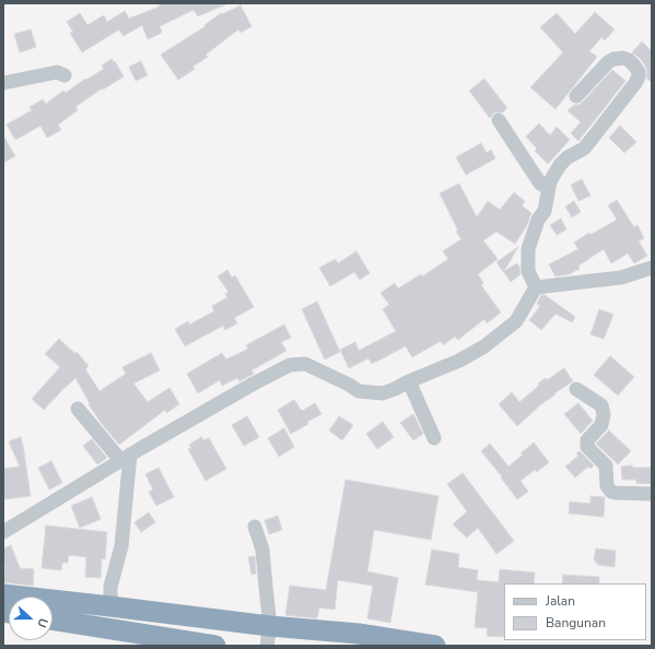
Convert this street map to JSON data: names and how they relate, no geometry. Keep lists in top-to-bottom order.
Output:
{
  "legend": ["Jalan", "Bangunan"],
  "north": "right"
}
